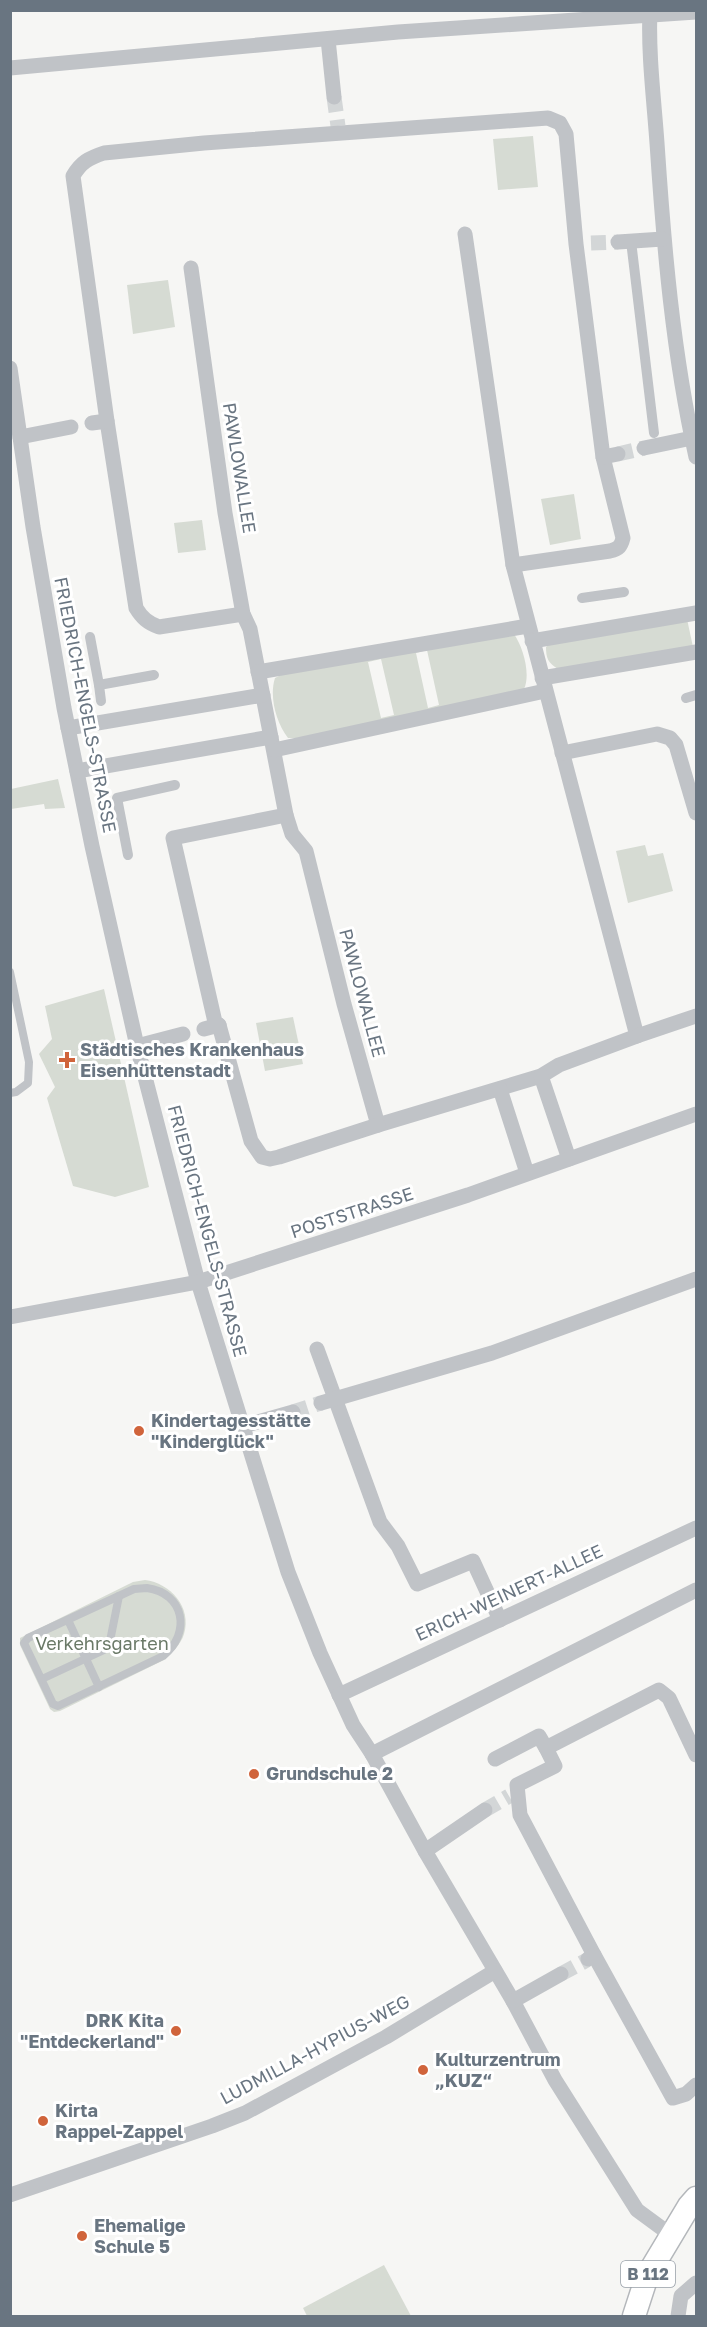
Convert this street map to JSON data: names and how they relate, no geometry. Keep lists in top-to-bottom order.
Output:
{
  "streets": {
    "main road": ["B 112"],
    "street": [
      "PAWLOWALLEE",
      "FRIEDRICH-ENGELS-STRASSE",
      "POSTSTRASSE",
      "ERICH-WEINERT-ALLEE",
      "LUDMILLA-HYPIUS-WEG"
    ]
  },
  "crossings": [
    ["FRIEDRICH-ENGELS-STRASSE", "POSTSTRASSE"],
    ["FRIEDRICH-ENGELS-STRASSE", "ERICH-WEINERT-ALLEE"],
    ["FRIEDRICH-ENGELS-STRASSE", "LUDMILLA-HYPIUS-WEG"],
    ["FRIEDRICH-ENGELS-STRASSE", "B 112"]
  ],
  "parks": ["Verkehrsgarten"],
  "places": {
    "health": ["Städtisches Krankenhaus Eisenhüttenstadt"],
    "other": [
      "Kindertagesstätte \"Kinderglück\"",
      "Grundschule 2",
      "DRK Kita \"Entdeckerland\"",
      "Kulturzentrum „KUZ“",
      "Kirta Rappel-Zappel",
      "Ehemalige Schule 5"
    ]
  }
}
